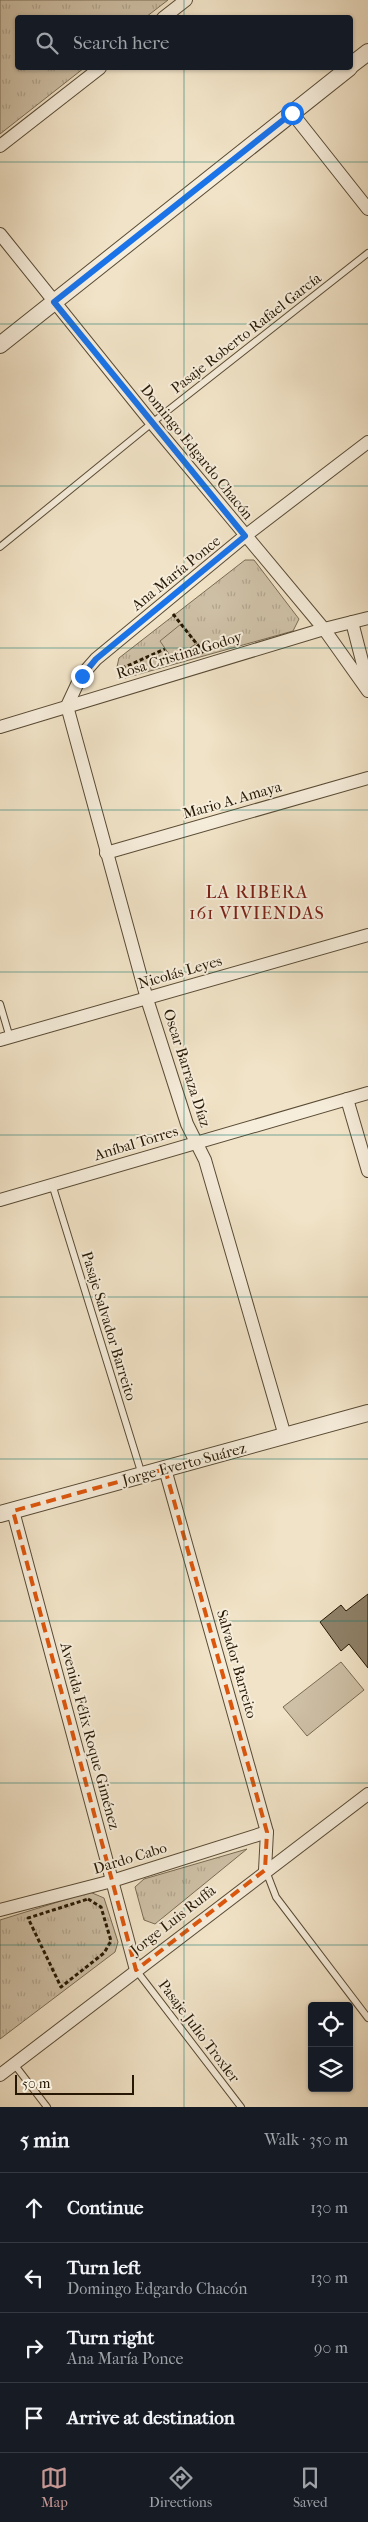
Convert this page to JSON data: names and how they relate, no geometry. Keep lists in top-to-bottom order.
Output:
{
  "streets": {
    "street": [
      "Domingo Edgardo Chacón",
      "Ana María Ponce",
      "Rosa Cristina Godoy",
      "Mario A. Amaya",
      "Nicolás Leyes",
      "Oscar Barraza Díaz",
      "Aníbal Torres",
      "Jorge Everto Suárez",
      "Salvador Barreito",
      "Avenida Félix Roque Giménez",
      "Dardo Cabo",
      "Jorge Luis Ruffa"
    ],
    "lane": ["Pasaje Roberto Rafael García", "Pasaje Salvador Barreito", "Pasaje Julio Troxler"]
  },
  "crossings": [
    ["Pasaje Roberto Rafael García", "Domingo Edgardo Chacón"],
    ["Domingo Edgardo Chacón", "Ana María Ponce"],
    ["Domingo Edgardo Chacón", "Rosa Cristina Godoy"],
    ["Ana María Ponce", "Rosa Cristina Godoy"],
    ["Ana María Ponce", "Oscar Barraza Díaz"],
    ["Rosa Cristina Godoy", "Oscar Barraza Díaz"],
    ["Mario A. Amaya", "Oscar Barraza Díaz"],
    ["Nicolás Leyes", "Oscar Barraza Díaz"],
    ["Oscar Barraza Díaz", "Aníbal Torres"],
    ["Oscar Barraza Díaz", "Jorge Everto Suárez"],
    ["Aníbal Torres", "Pasaje Salvador Barreito"],
    ["Pasaje Salvador Barreito", "Jorge Everto Suárez"],
    ["Jorge Everto Suárez", "Salvador Barreito"],
    ["Jorge Everto Suárez", "Avenida Félix Roque Giménez"],
    ["Salvador Barreito", "Dardo Cabo"],
    ["Salvador Barreito", "Jorge Luis Ruffa"],
    ["Avenida Félix Roque Giménez", "Dardo Cabo"],
    ["Avenida Félix Roque Giménez", "Jorge Luis Ruffa"],
    ["Avenida Félix Roque Giménez", "Pasaje Julio Troxler"],
    ["Jorge Luis Ruffa", "Pasaje Julio Troxler"]
  ],
  "districts": ["LA RIBERA 161 VIVIENDAS"],
  "scale_bar": "50 m",
  "page": {
    "search": "Search here",
    "scale": "50 m",
    "heading": ["5 min", "Walk · 350 m"],
    "list": [
      ["Continue", "130 m"],
      ["Turn left", "Domingo Edgardo Chacón", "130 m"],
      ["Turn right", "Ana María Ponce", "90 m"],
      "Arrive at destination"
    ],
    "nav": ["Map", "Directions", "Saved"]
  }
}
